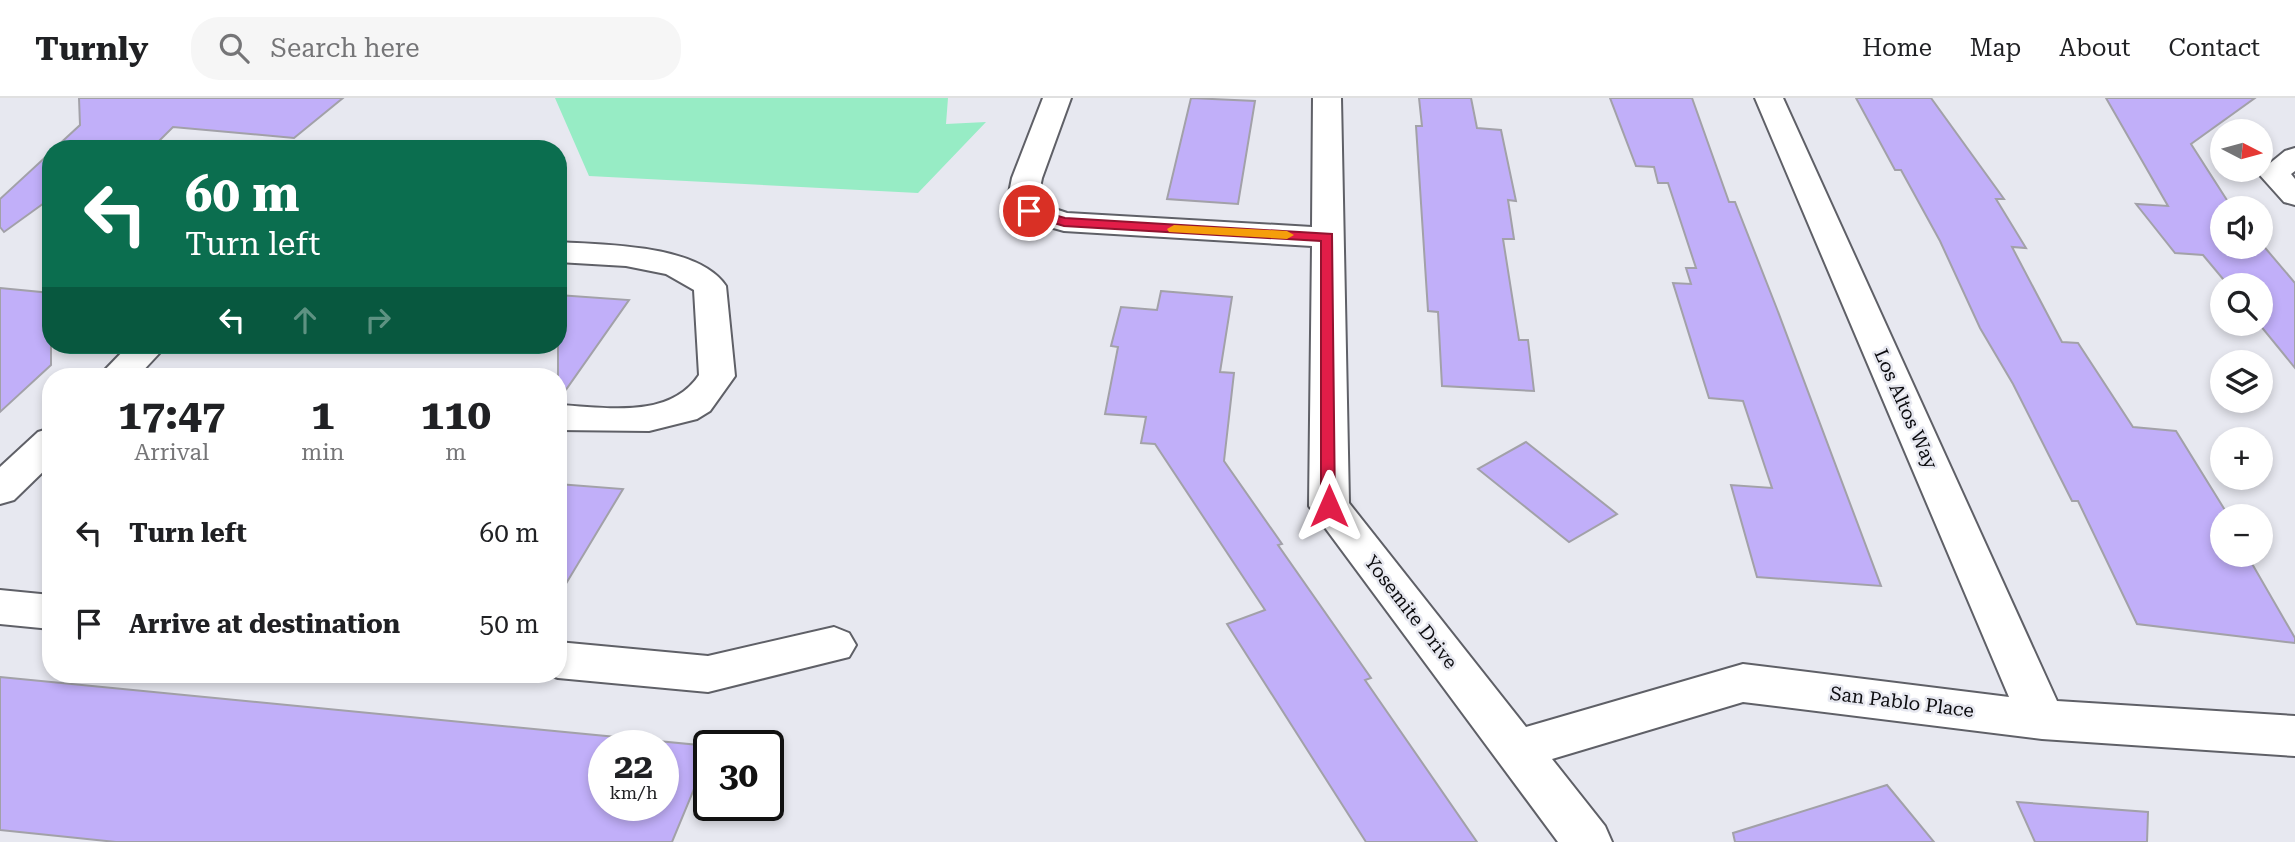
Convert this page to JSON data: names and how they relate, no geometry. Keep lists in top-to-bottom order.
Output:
{
  "streets": {
    "street": ["Los Altos Way", "Yosemite Drive", "San Pablo Place"]
  },
  "crossings": [
    ["Los Altos Way", "San Pablo Place"],
    ["Yosemite Drive", "San Pablo Place"]
  ],
  "north": "right",
  "page": {
    "header": "Turnly",
    "search": "Search here",
    "nav": [
      "Home",
      "Map",
      "About",
      "Contact"
    ],
    "map_buttons": ["+", "−"],
    "turn": ["60 m", "Turn left"],
    "eta": [
      "17:47",
      "Arrival",
      "1",
      "min",
      "110",
      "m"
    ],
    "list": [
      {
        "name": "Turn left",
        "value": "60 m"
      },
      {
        "name": "Arrive at destination",
        "value": "50 m"
      }
    ],
    "speed": "22 km/h",
    "limit": "30"
  }
}
